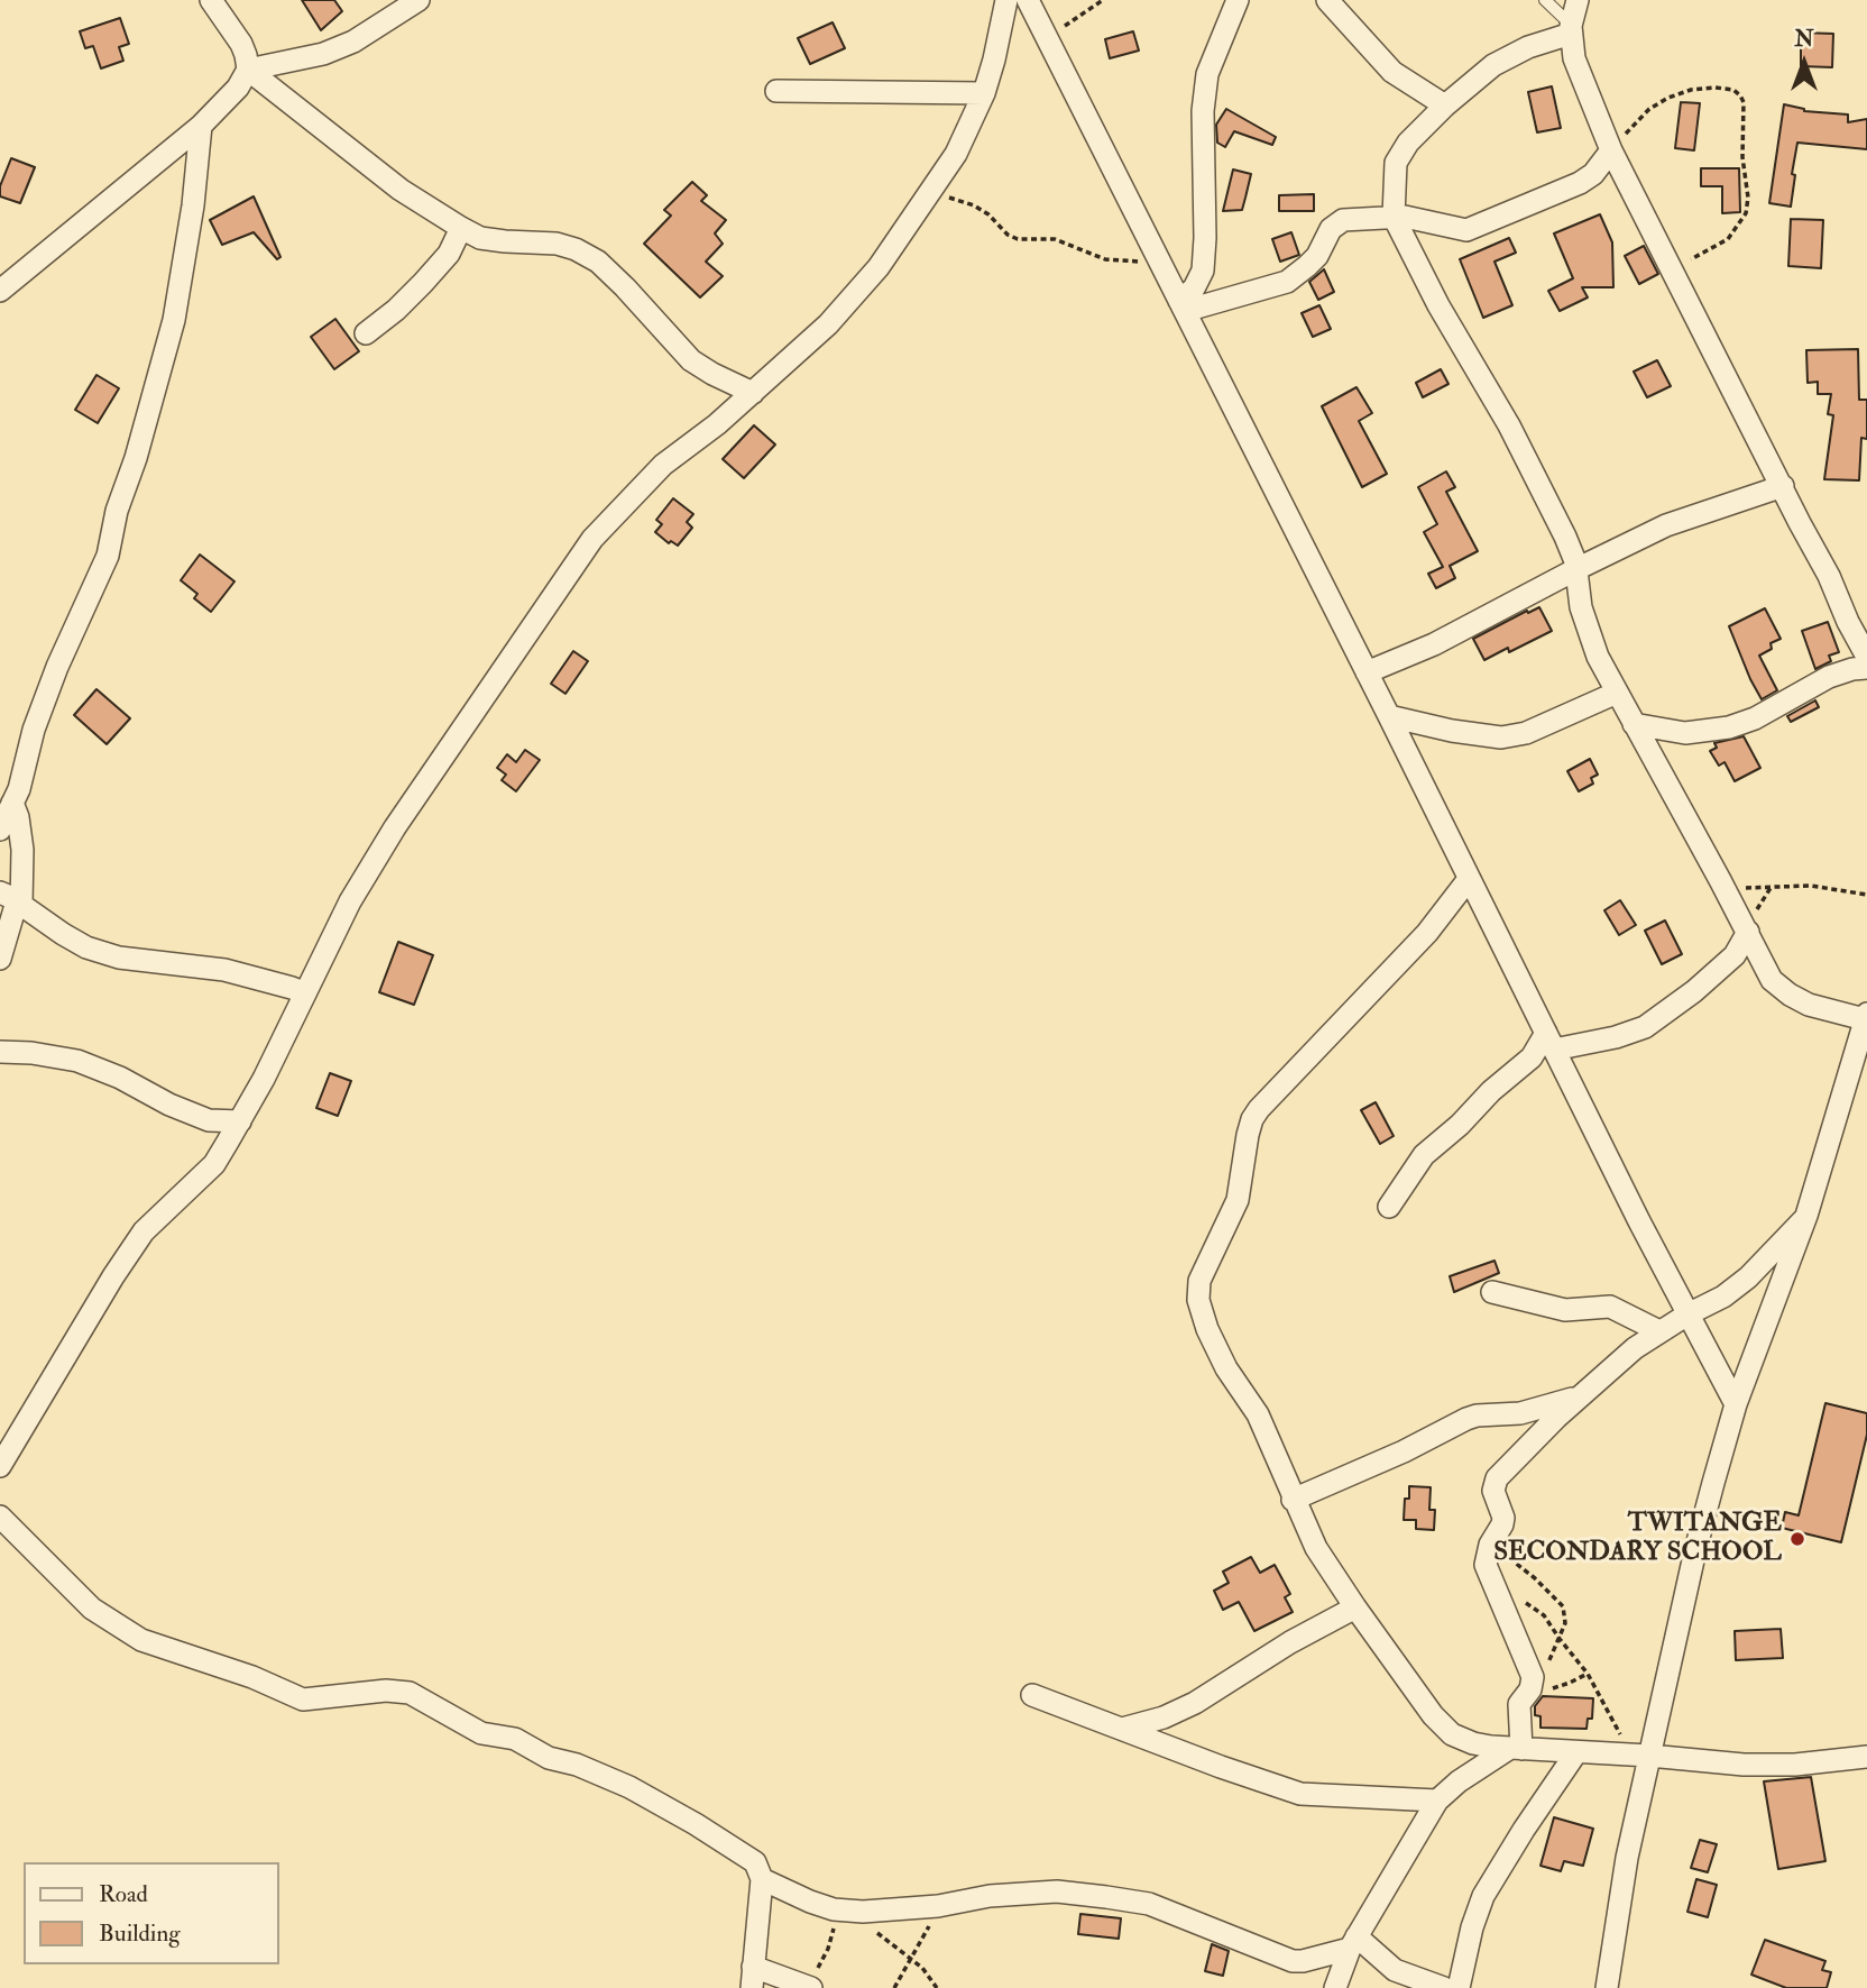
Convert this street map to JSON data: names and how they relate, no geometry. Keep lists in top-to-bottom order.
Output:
{
  "places": ["TWITANGE SECONDARY SCHOOL"],
  "legend": ["Road", "Building"],
  "north": "top"
}
